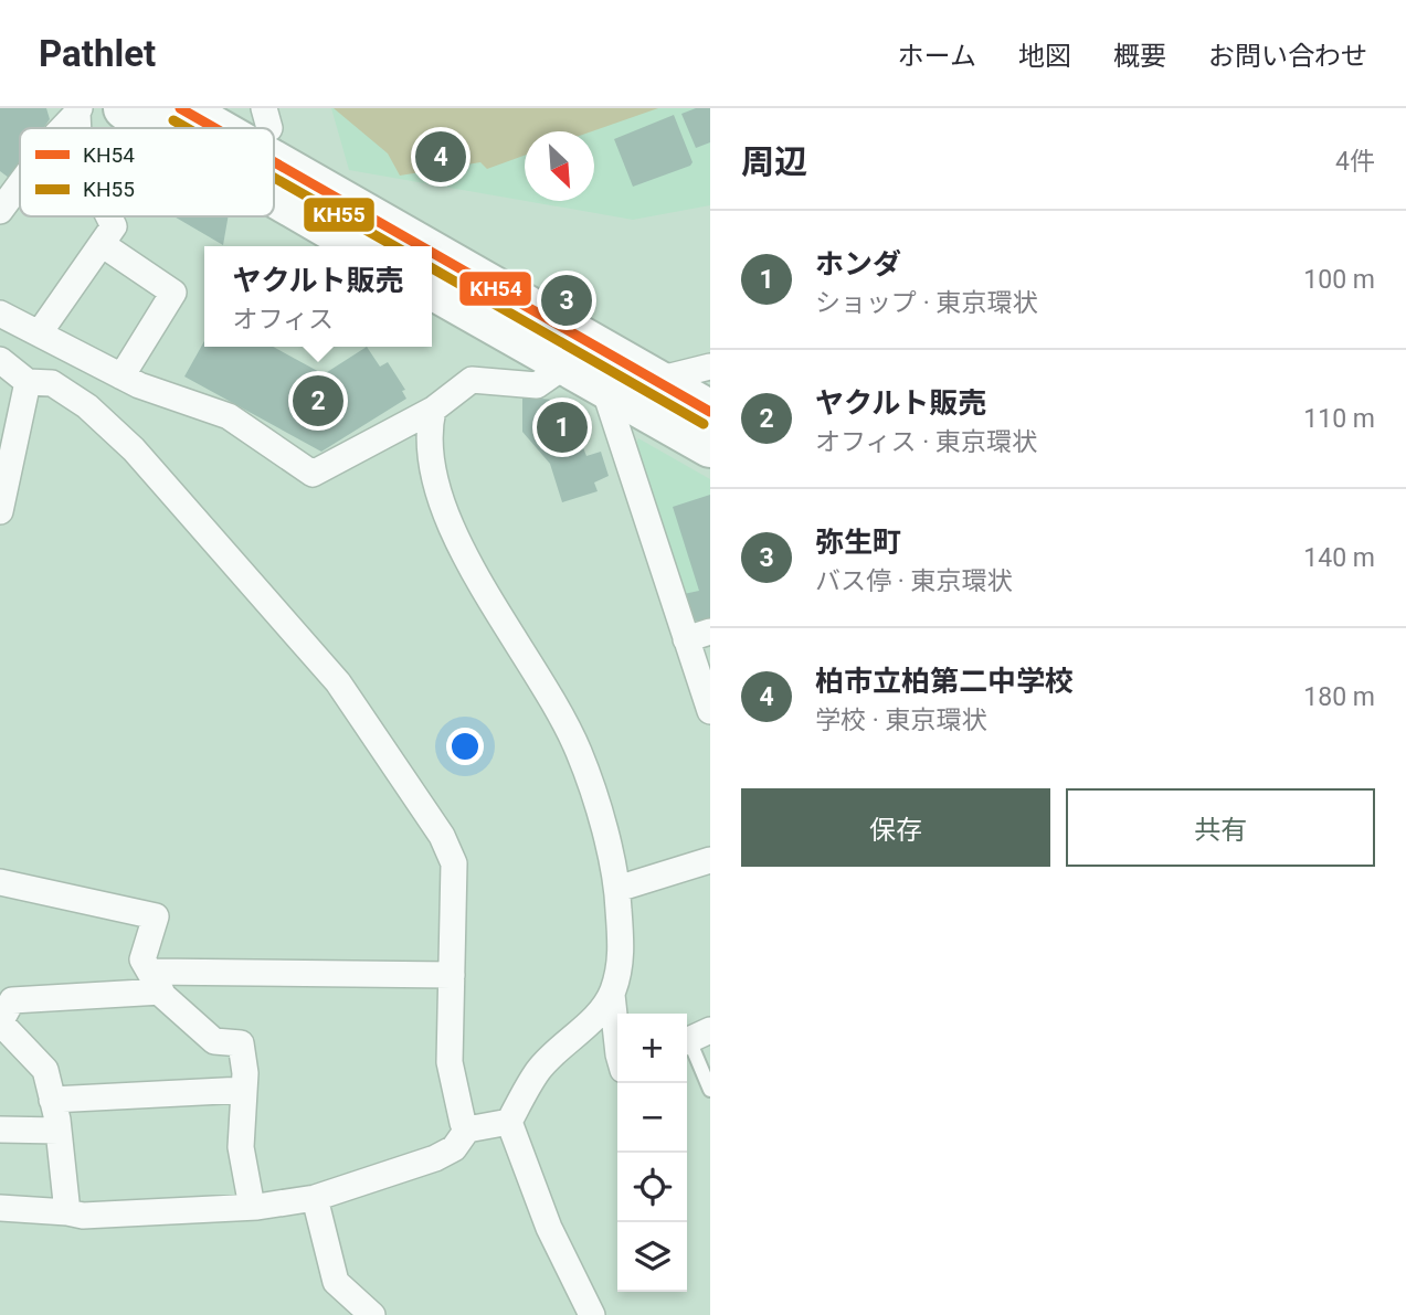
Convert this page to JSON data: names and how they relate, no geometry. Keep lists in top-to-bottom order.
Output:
{
  "lines": ["transit line KH54", "transit line KH55"],
  "legend": ["KH54", "KH55"],
  "north": "bottom right",
  "page": {
    "header": "Pathlet",
    "nav": [
      "ホーム",
      "地図",
      "概要",
      "お問い合わせ"
    ],
    "heading": ["周辺", "4件"],
    "pins": [
      "4",
      "3",
      "2",
      "1"
    ],
    "list": [
      {
        "mark": "1",
        "name": "ホンダ",
        "note": "ショップ · 東京環状",
        "value": "100 m"
      },
      {
        "mark": "2",
        "name": "ヤクルト販売",
        "note": "オフィス · 東京環状",
        "value": "110 m"
      },
      {
        "mark": "3",
        "name": "弥生町",
        "note": "バス停 · 東京環状",
        "value": "140 m"
      },
      {
        "mark": "4",
        "name": "柏市立柏第二中学校",
        "note": "学校 · 東京環状",
        "value": "180 m"
      }
    ],
    "popup": ["ヤクルト販売", "オフィス"],
    "buttons": ["保存", "共有"],
    "map_buttons": ["+", "−"]
  }
}
